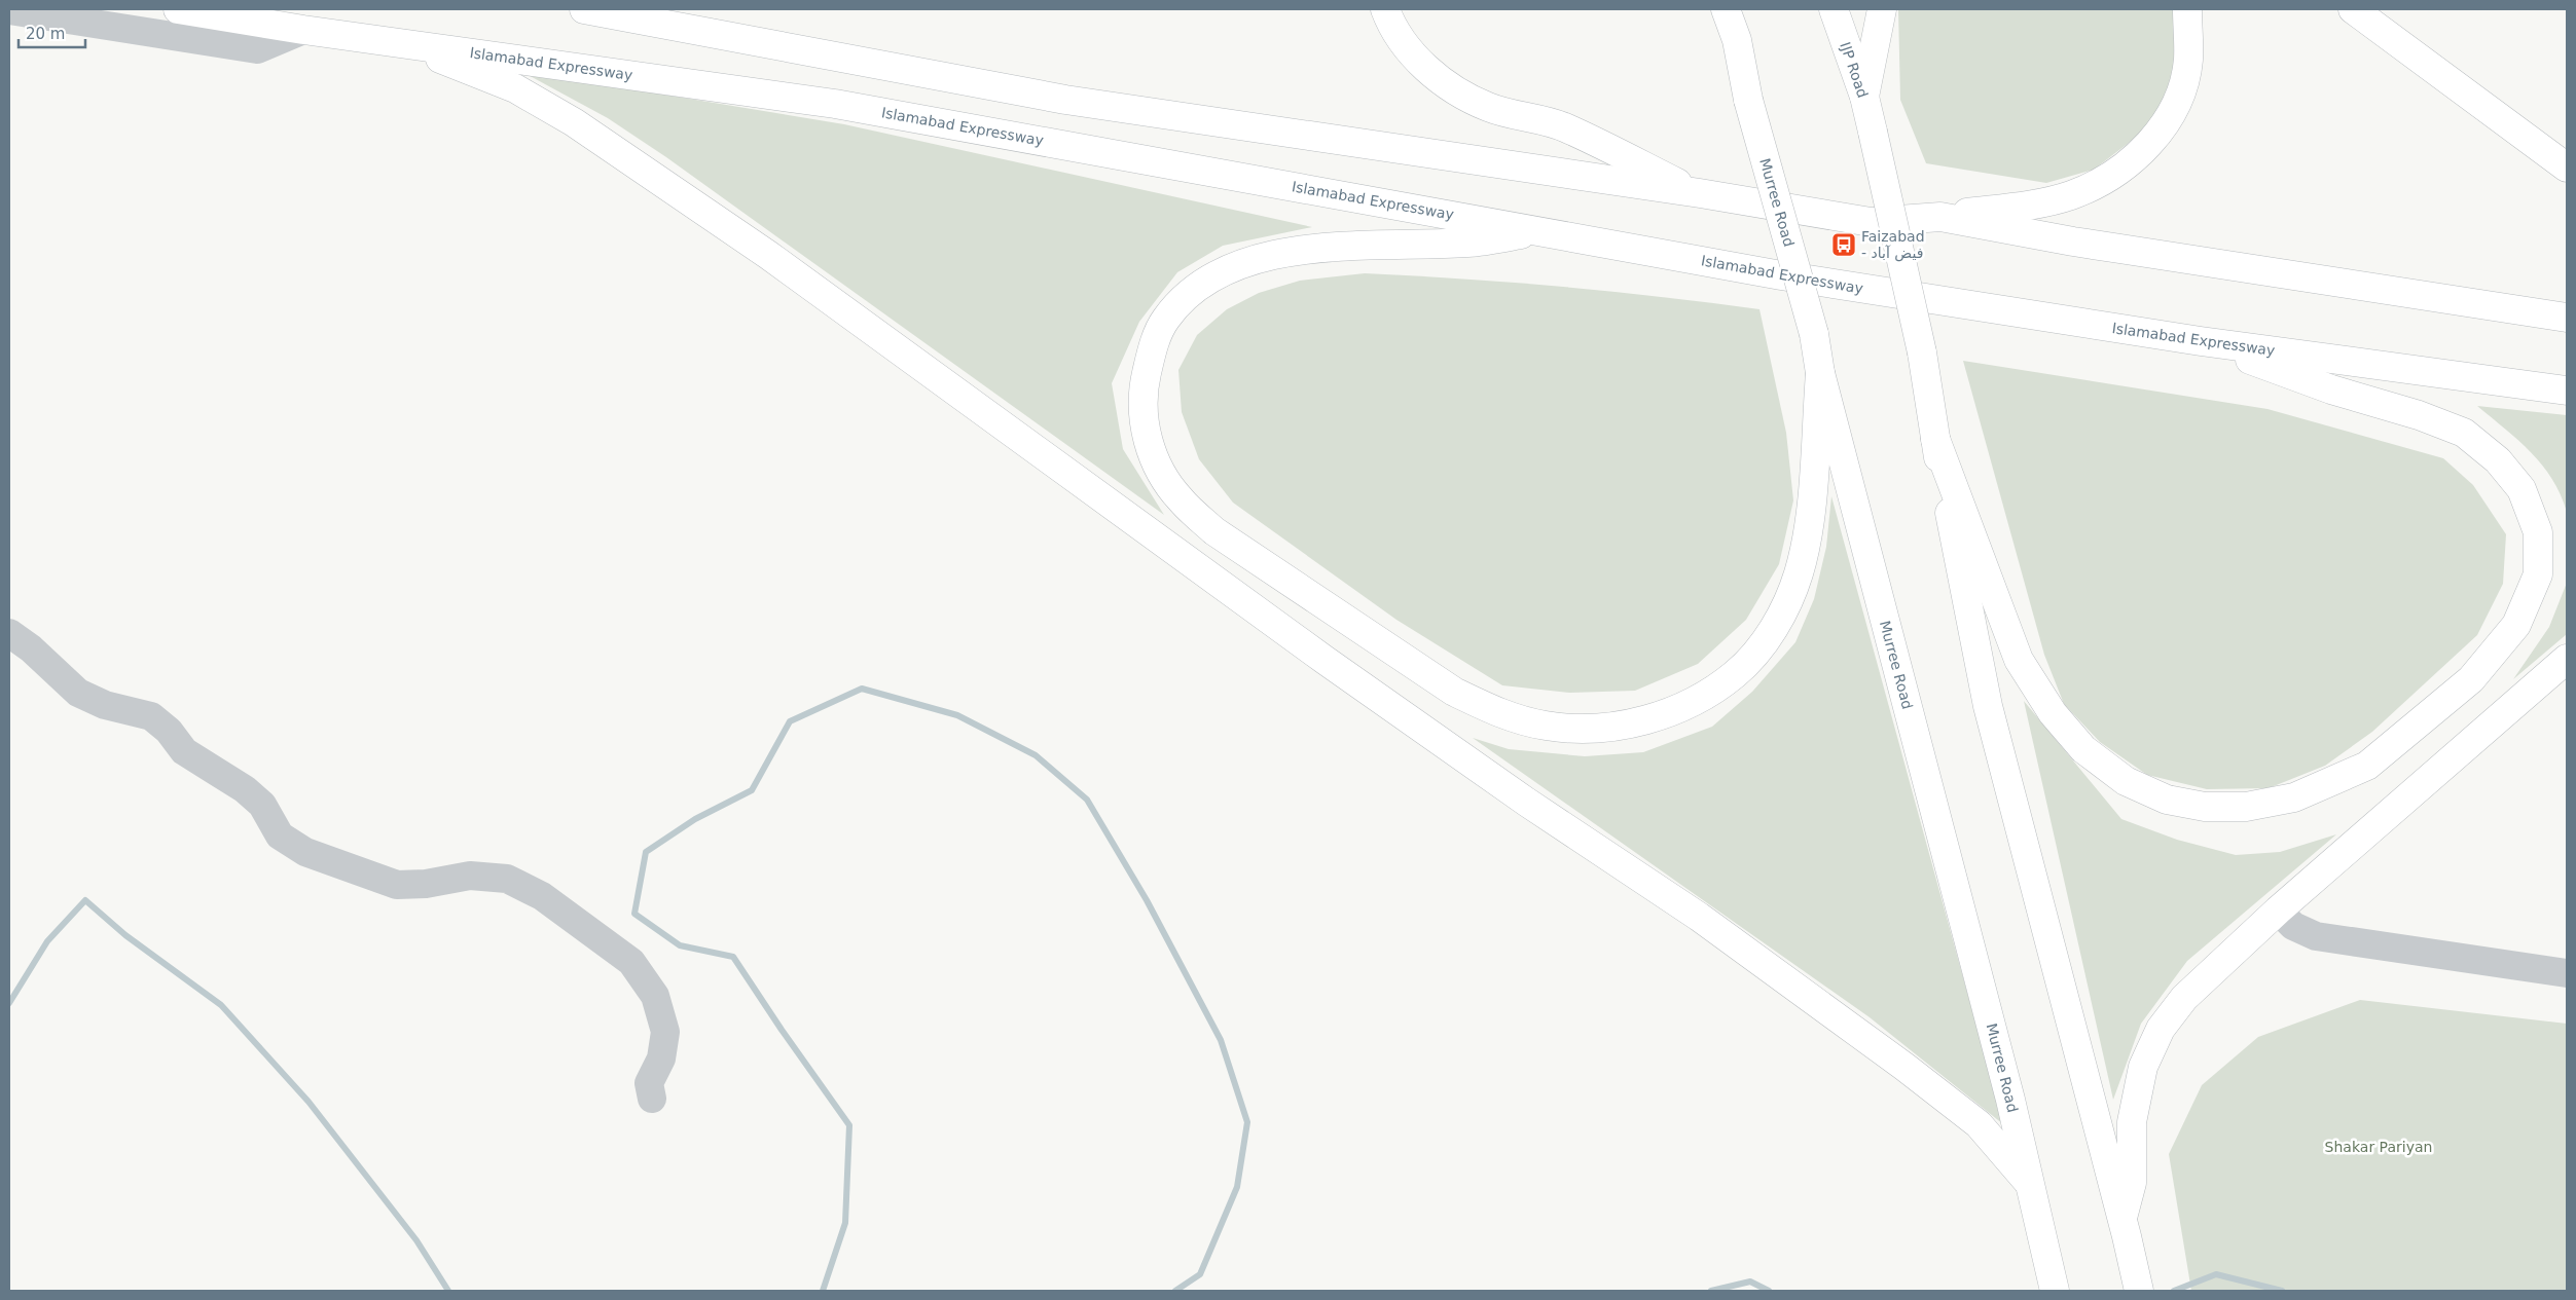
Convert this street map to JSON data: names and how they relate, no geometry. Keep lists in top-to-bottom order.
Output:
{
  "streets": {
    "highway": ["Islamabad Expressway", "IJP Road", "Murree Road"]
  },
  "parks": ["Shakar Pariyan"],
  "places": {
    "bus stop": ["Faizabad - فیض آباد"]
  },
  "scale_bar": "20 m"
}
